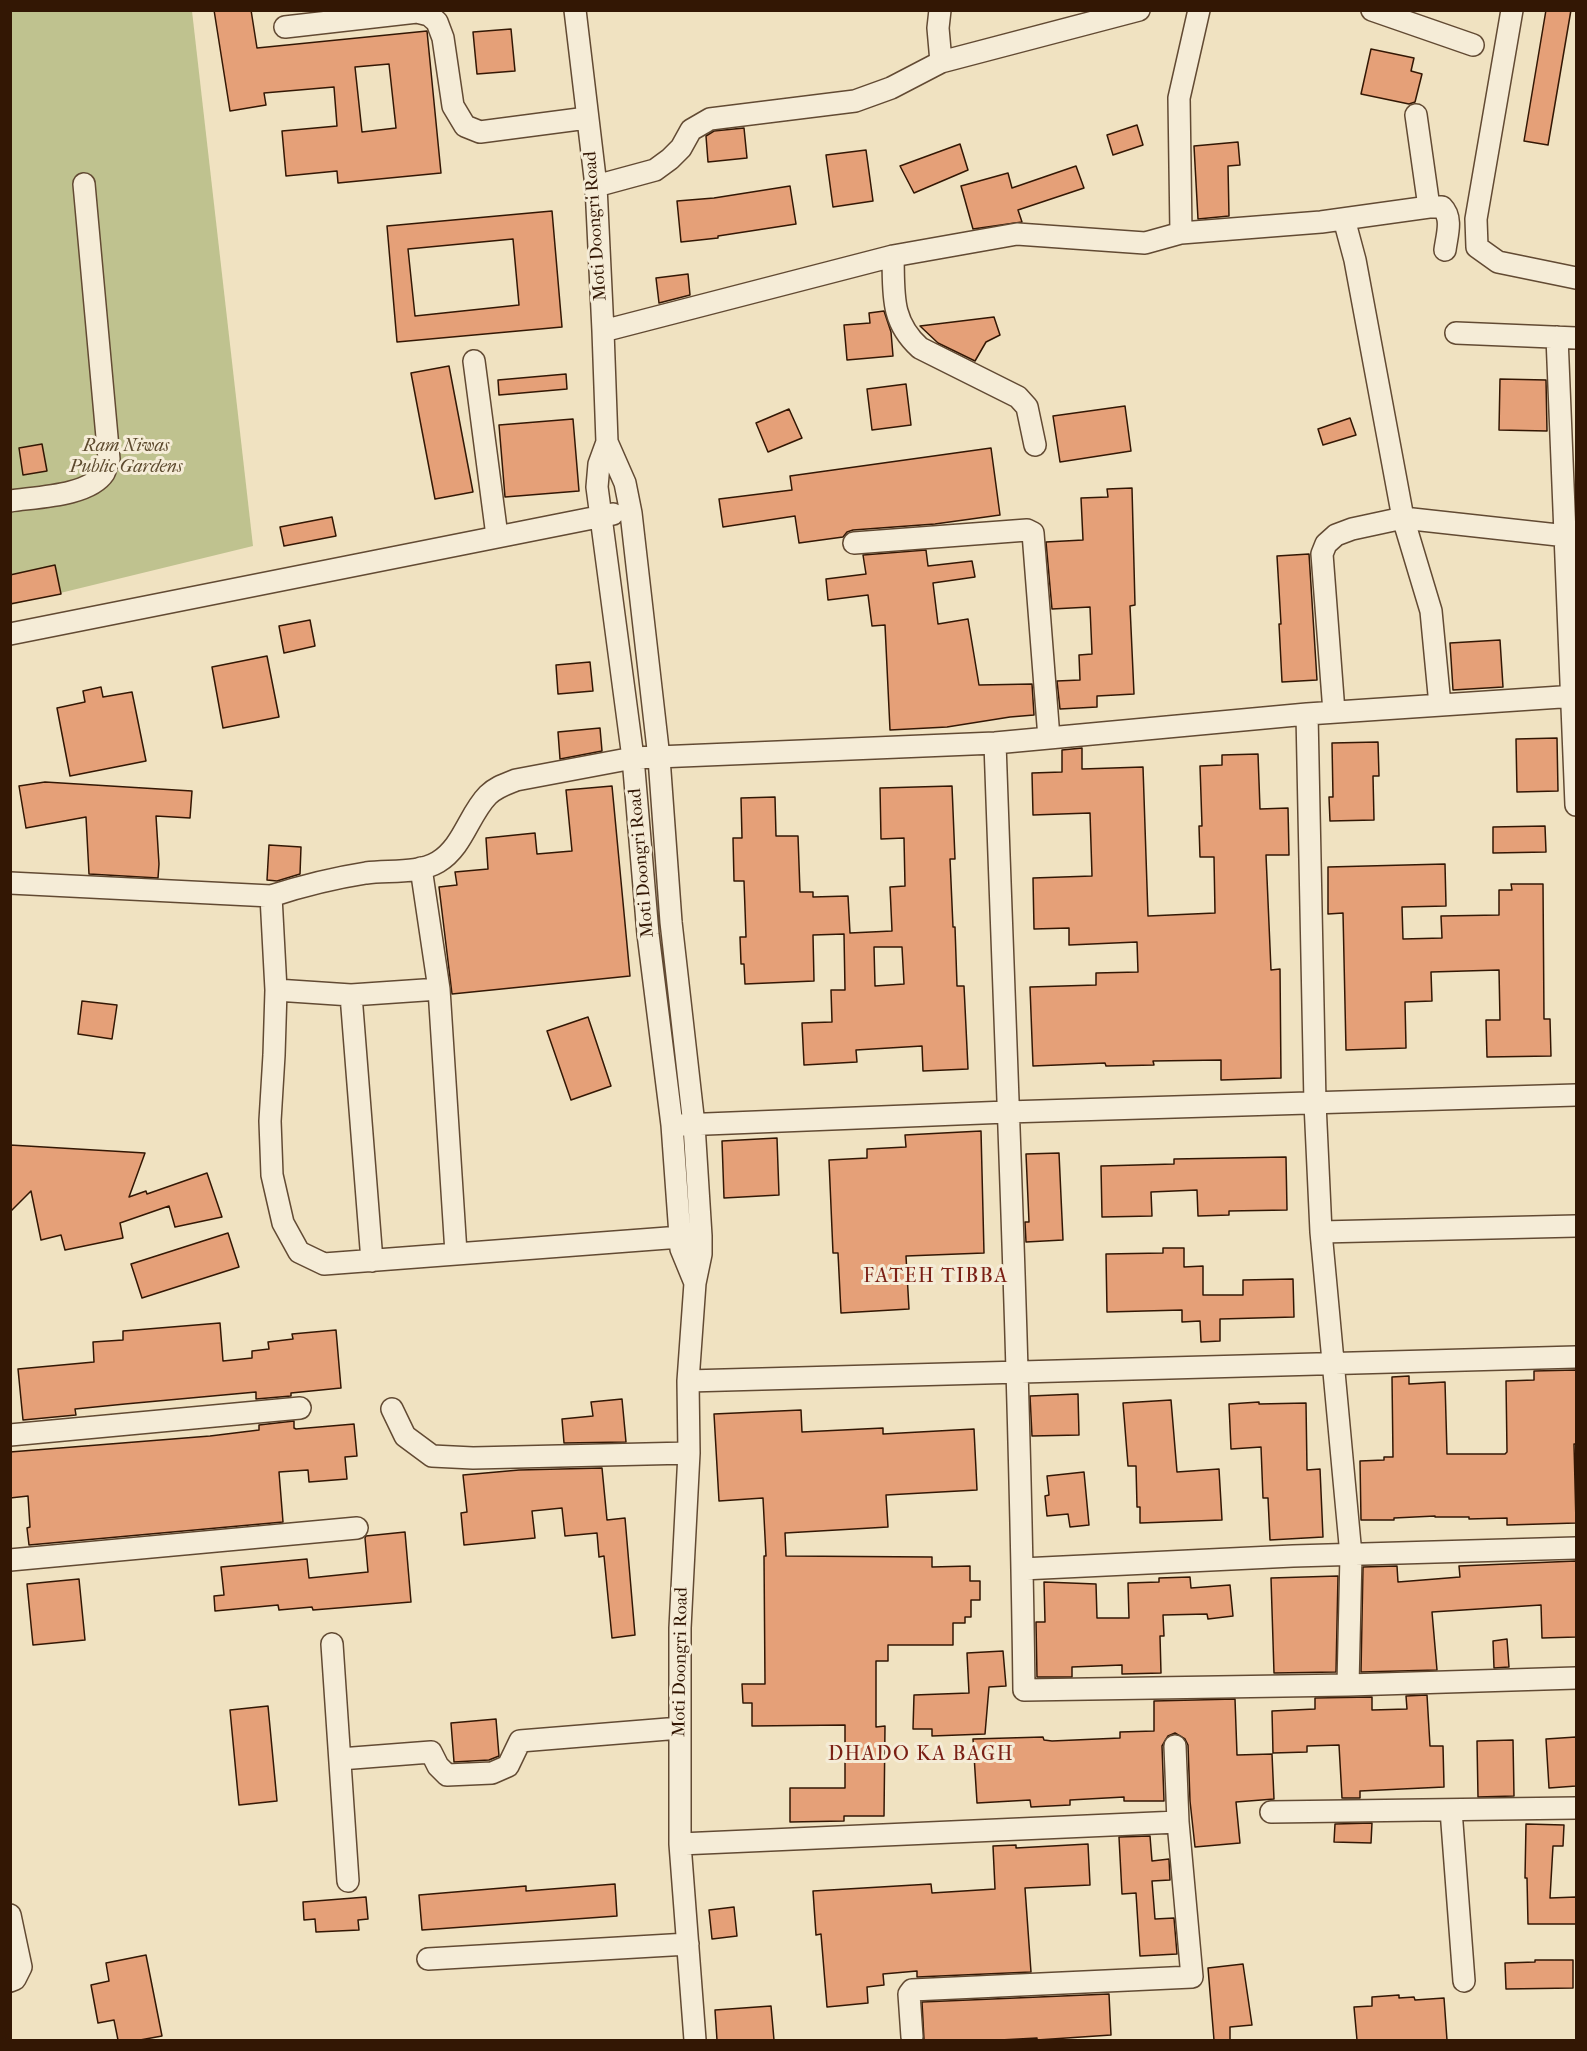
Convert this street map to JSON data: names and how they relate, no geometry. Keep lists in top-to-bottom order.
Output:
{
  "streets": {
    "street": ["Moti Doongri Road"]
  },
  "districts": ["FATEH TIBBA", "DHADO KA BAGH"],
  "parks": ["Ram Niwas Public Gardens"]
}
